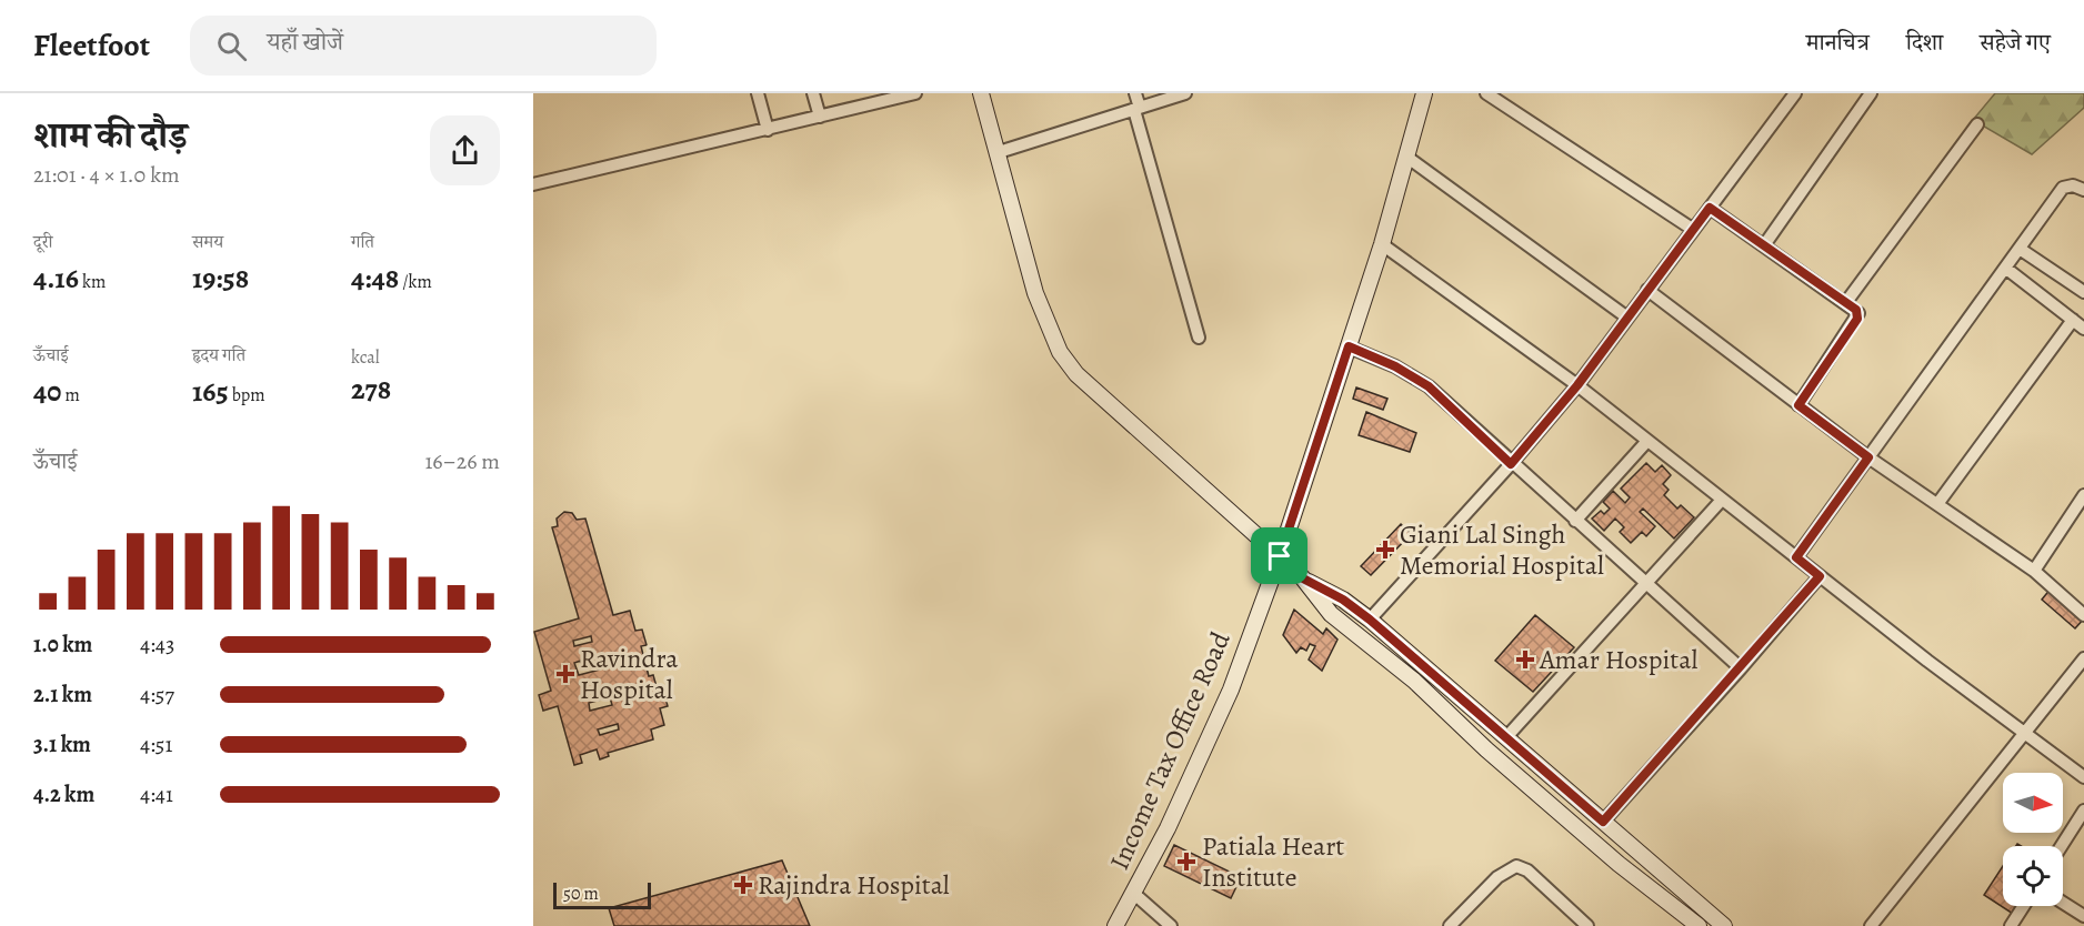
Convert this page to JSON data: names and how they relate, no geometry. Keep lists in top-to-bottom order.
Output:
{
  "streets": {
    "main road": ["Income Tax Office Road"]
  },
  "places": {
    "health": [
      "Giani Lal Singh Memorial Hospital",
      "Amar Hospital",
      "Ravindra Hospital",
      "Patiala Heart Institute",
      "Rajindra Hospital"
    ]
  },
  "scale_bar": "50 m",
  "north": "right",
  "page": {
    "header": "Fleetfoot",
    "search": "यहाँ खोजें",
    "nav": ["मानचित्र", "दिशा", "सहेजे गए"],
    "heading": ["शाम की दौड़", "21:01 · 4 × 1.0 km"],
    "stats": [
      ["दूरी", "4.16 km"],
      ["समय", "19:58"],
      ["गति", "4:48 /km"],
      ["ऊँचाई", "40 m"],
      ["हृदय गति", "165 bpm"],
      ["kcal", "278"]
    ],
    "chart": ["ऊँचाई", "16–26 m"],
    "list": [
      {
        "name": "1.0 km",
        "note": "4:43"
      },
      {
        "name": "2.1 km",
        "note": "4:57"
      },
      {
        "name": "3.1 km",
        "note": "4:51"
      },
      {
        "name": "4.2 km",
        "note": "4:41"
      }
    ],
    "scale": "50 m"
  }
}
